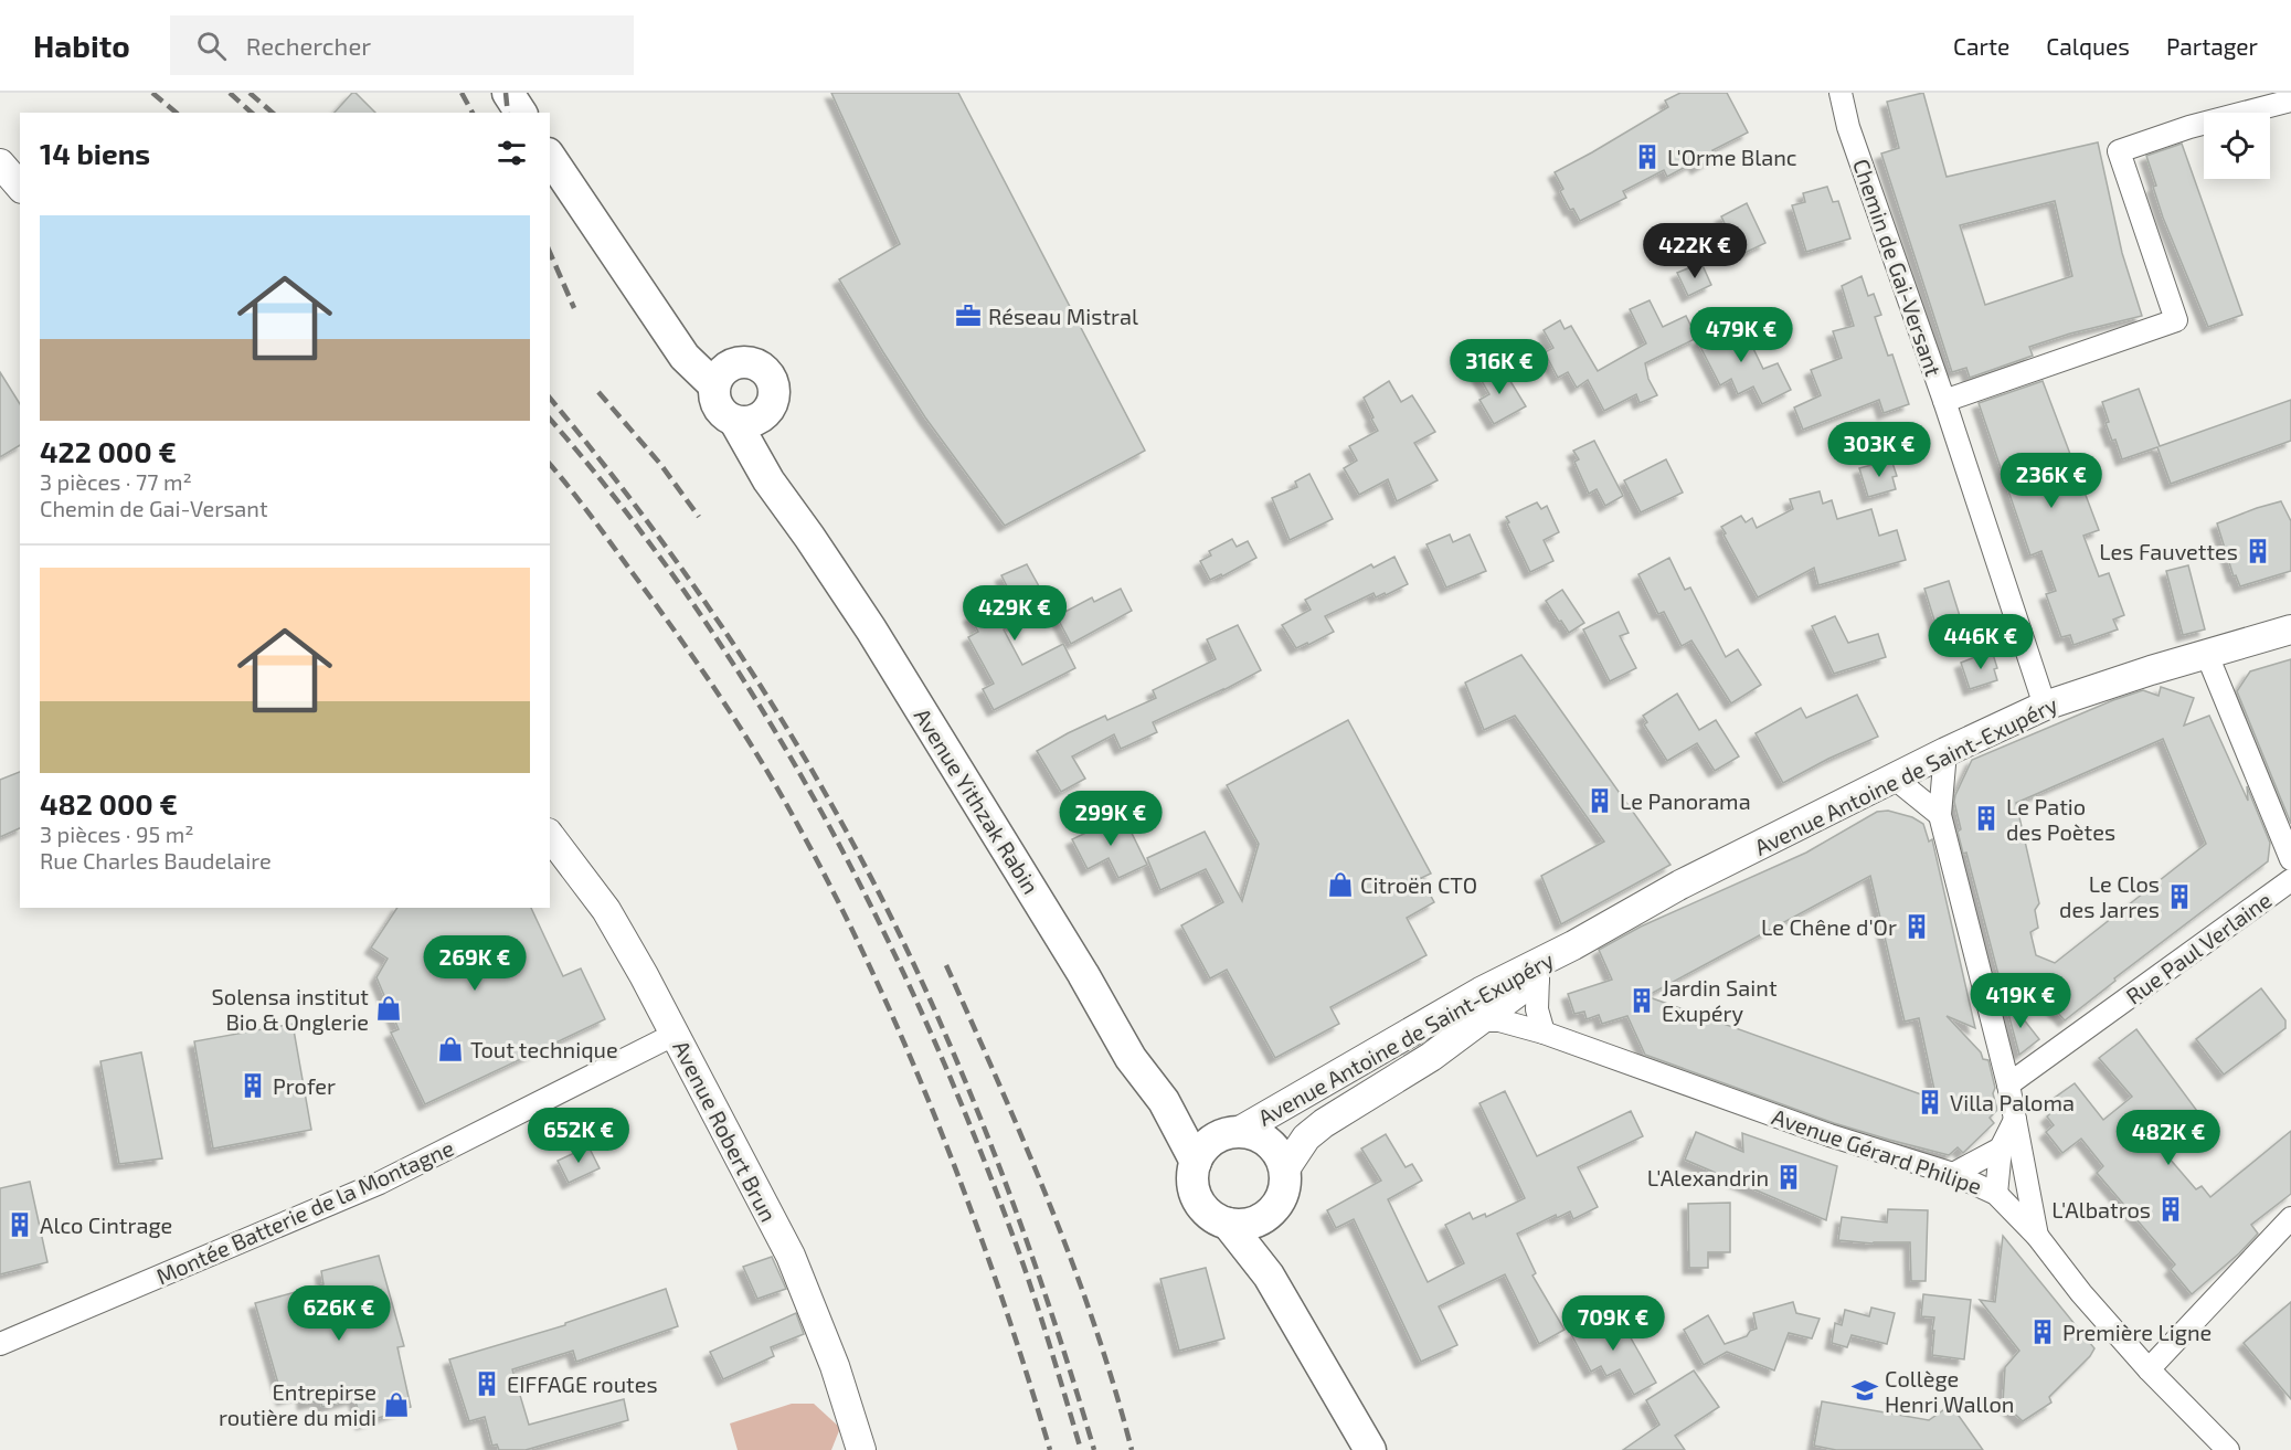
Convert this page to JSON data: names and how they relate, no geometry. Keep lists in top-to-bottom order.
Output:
{
  "streets": {
    "main road": ["Avenue Yithzak Rabin"],
    "street": [
      "Chemin de Gai-Versant",
      "Avenue Antoine de Saint-Exupéry",
      "Rue Paul Verlaine",
      "Avenue Robert Brun",
      "Avenue Gérard Philipe",
      "Montée Batterie de la Montagne"
    ]
  },
  "crossings": [
    ["Chemin de Gai-Versant", "Avenue Antoine de Saint-Exupéry"],
    ["Avenue Antoine de Saint-Exupéry", "Avenue Yithzak Rabin"],
    ["Avenue Antoine de Saint-Exupéry", "Avenue Gérard Philipe"],
    ["Avenue Robert Brun", "Montée Batterie de la Montagne"]
  ],
  "places": {
    "building": [
      "L'Orme Blanc",
      "Les Fauvettes",
      "Le Panorama",
      "Le Patio des Poètes",
      "Le Clos des Jarres",
      "Le Chêne d'Or",
      "Jardin Saint Exupéry",
      "Profer",
      "Villa Paloma",
      "L'Alexandrin",
      "L'Albatros",
      "Alco Cintrage",
      "Première Ligne",
      "EIFFAGE routes"
    ],
    "office": ["Réseau Mistral"],
    "shop": [
      "Citroën CTO",
      "Solensa institut Bio & Onglerie",
      "Tout technique",
      "Entrepirse routière du midi"
    ],
    "school or university": ["Collège Henri Wallon"]
  },
  "page": {
    "header": "Habito",
    "search": "Rechercher",
    "nav": ["Carte", "Calques", "Partager"],
    "heading": "14 biens",
    "list": [
      {
        "name": "422 000 €",
        "note": "3 pièces · 77 m² · Chemin de Gai-Versant"
      },
      {
        "name": "482 000 €",
        "note": "3 pièces · 95 m² · Rue Charles Baudelaire"
      }
    ],
    "price": [
      "422K €",
      "479K €",
      "316K €",
      "303K €",
      "236K €",
      "429K €",
      "446K €",
      "299K €",
      "269K €",
      "419K €",
      "652K €",
      "482K €",
      "626K €",
      "709K €"
    ]
  }
}
